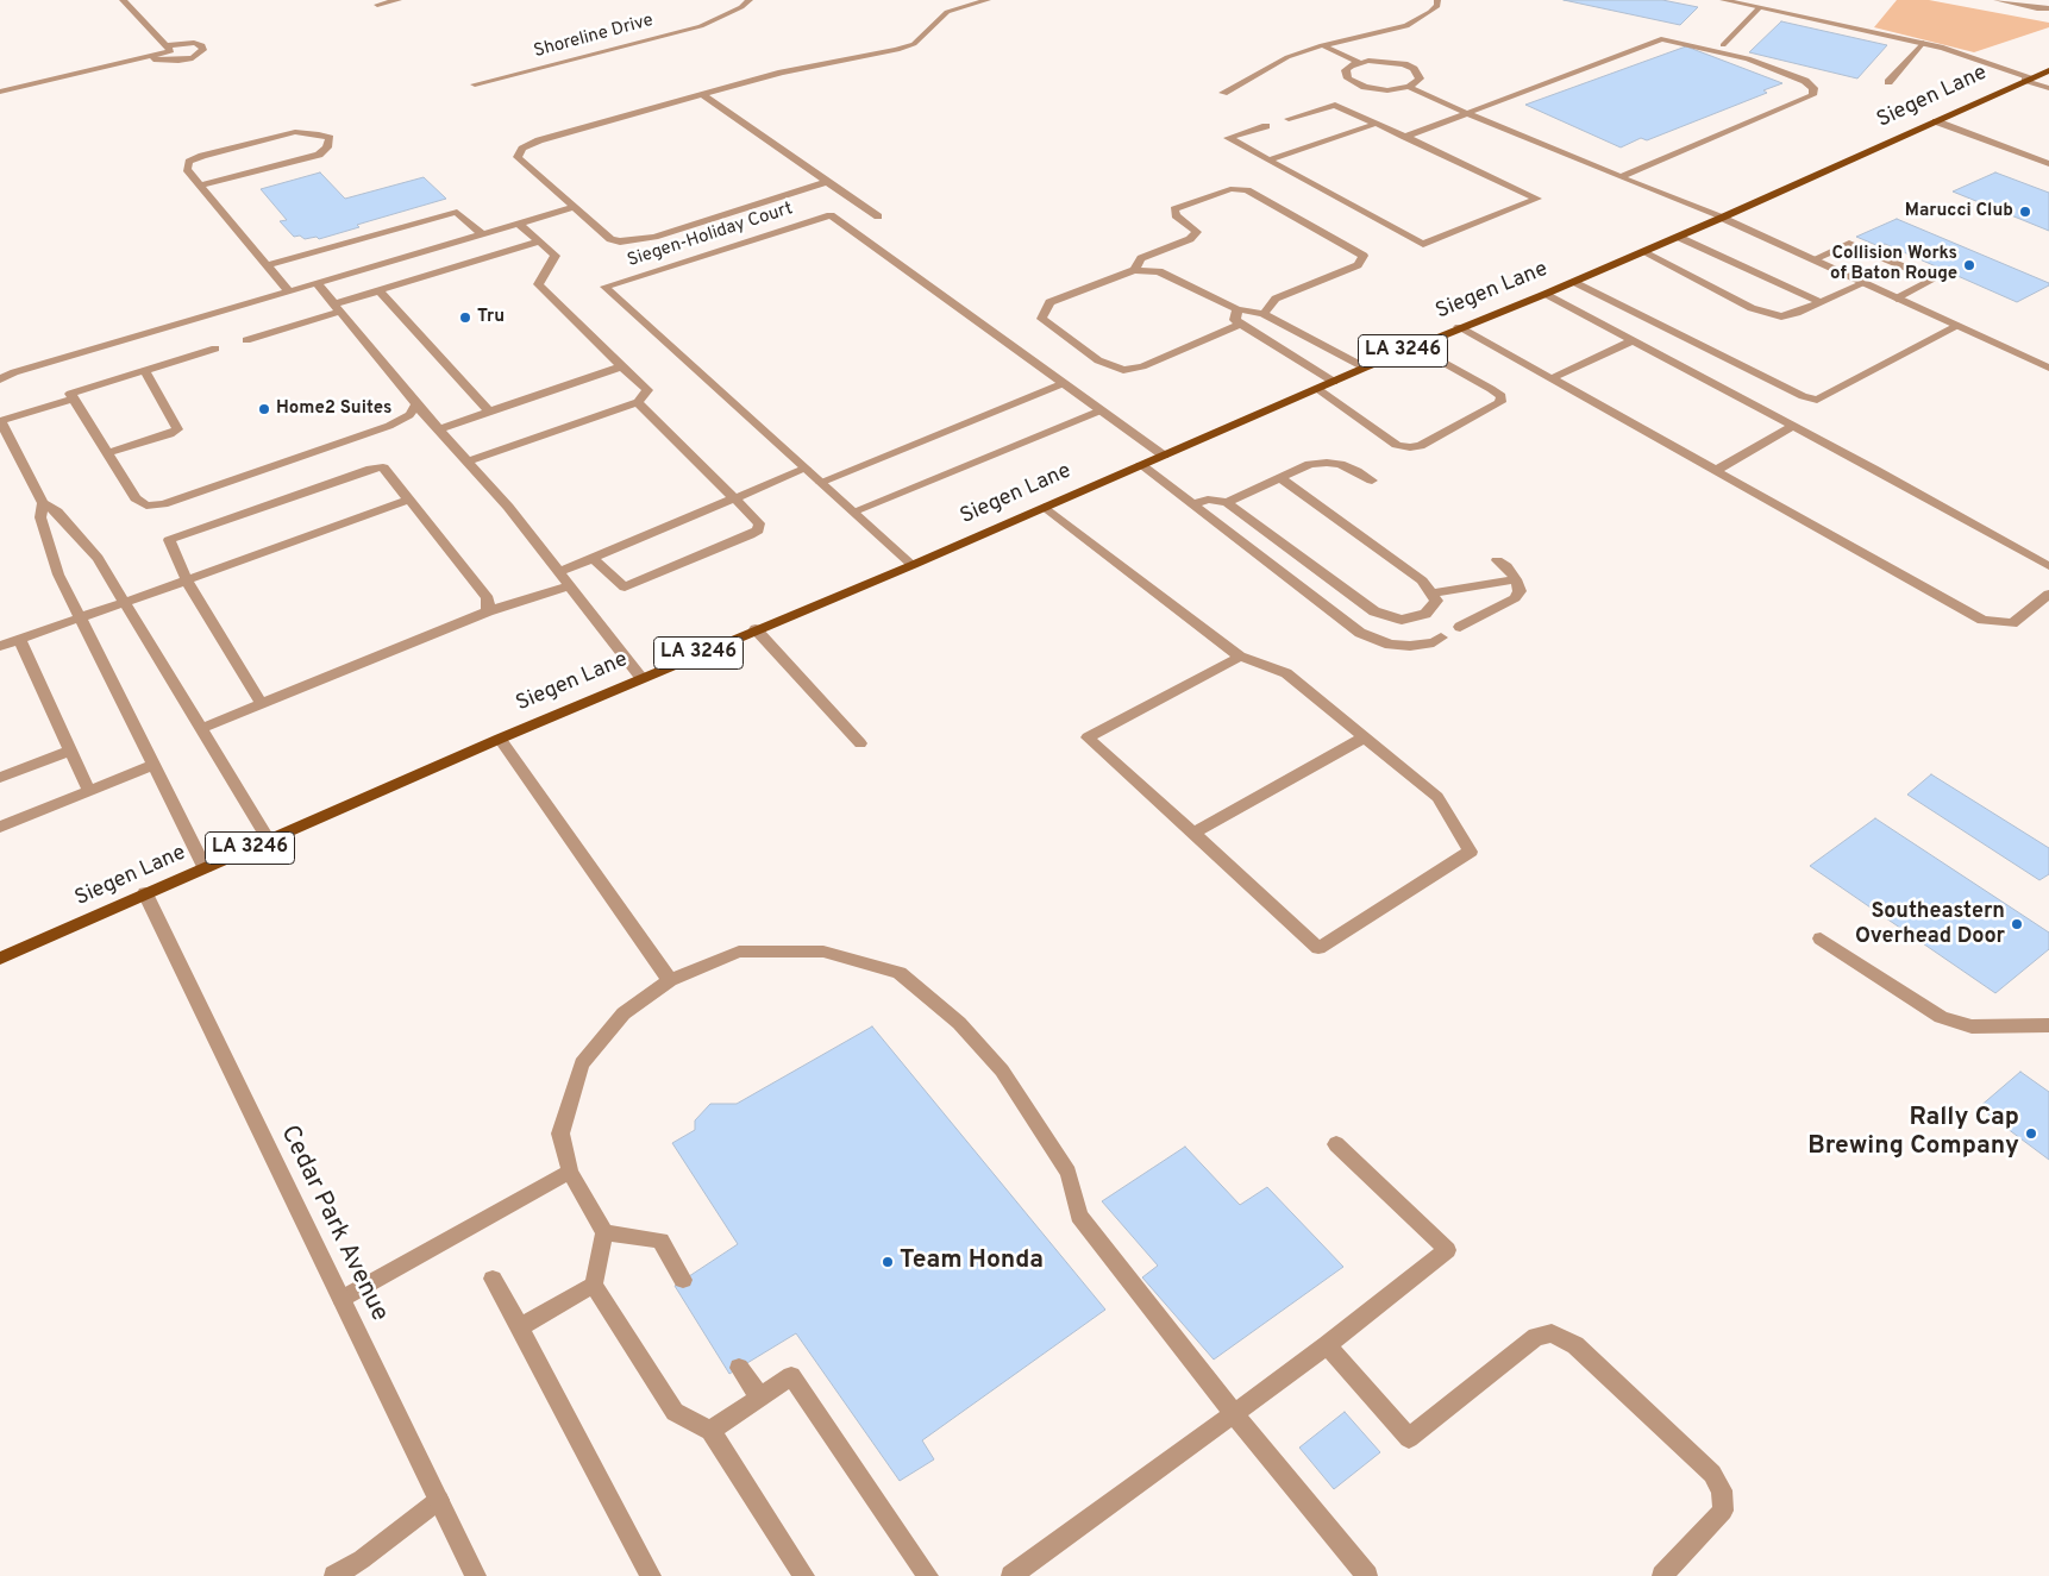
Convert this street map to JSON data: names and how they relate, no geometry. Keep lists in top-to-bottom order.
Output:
{
  "streets": {
    "main road": ["Siegen Lane", "LA 3246"],
    "street": ["Shoreline Drive", "Siegen-Holiday Court", "Cedar Park Avenue"]
  },
  "crossings": [
    ["Siegen Lane", "Siegen-Holiday Court"],
    ["Siegen Lane", "Cedar Park Avenue"]
  ],
  "places": [
    "Marucci Club",
    "Collision Works of Baton Rouge",
    "Tru",
    "Home2 Suites",
    "Southeastern Overhead Door",
    "Rally Cap Brewing Company",
    "Team Honda"
  ]
}
